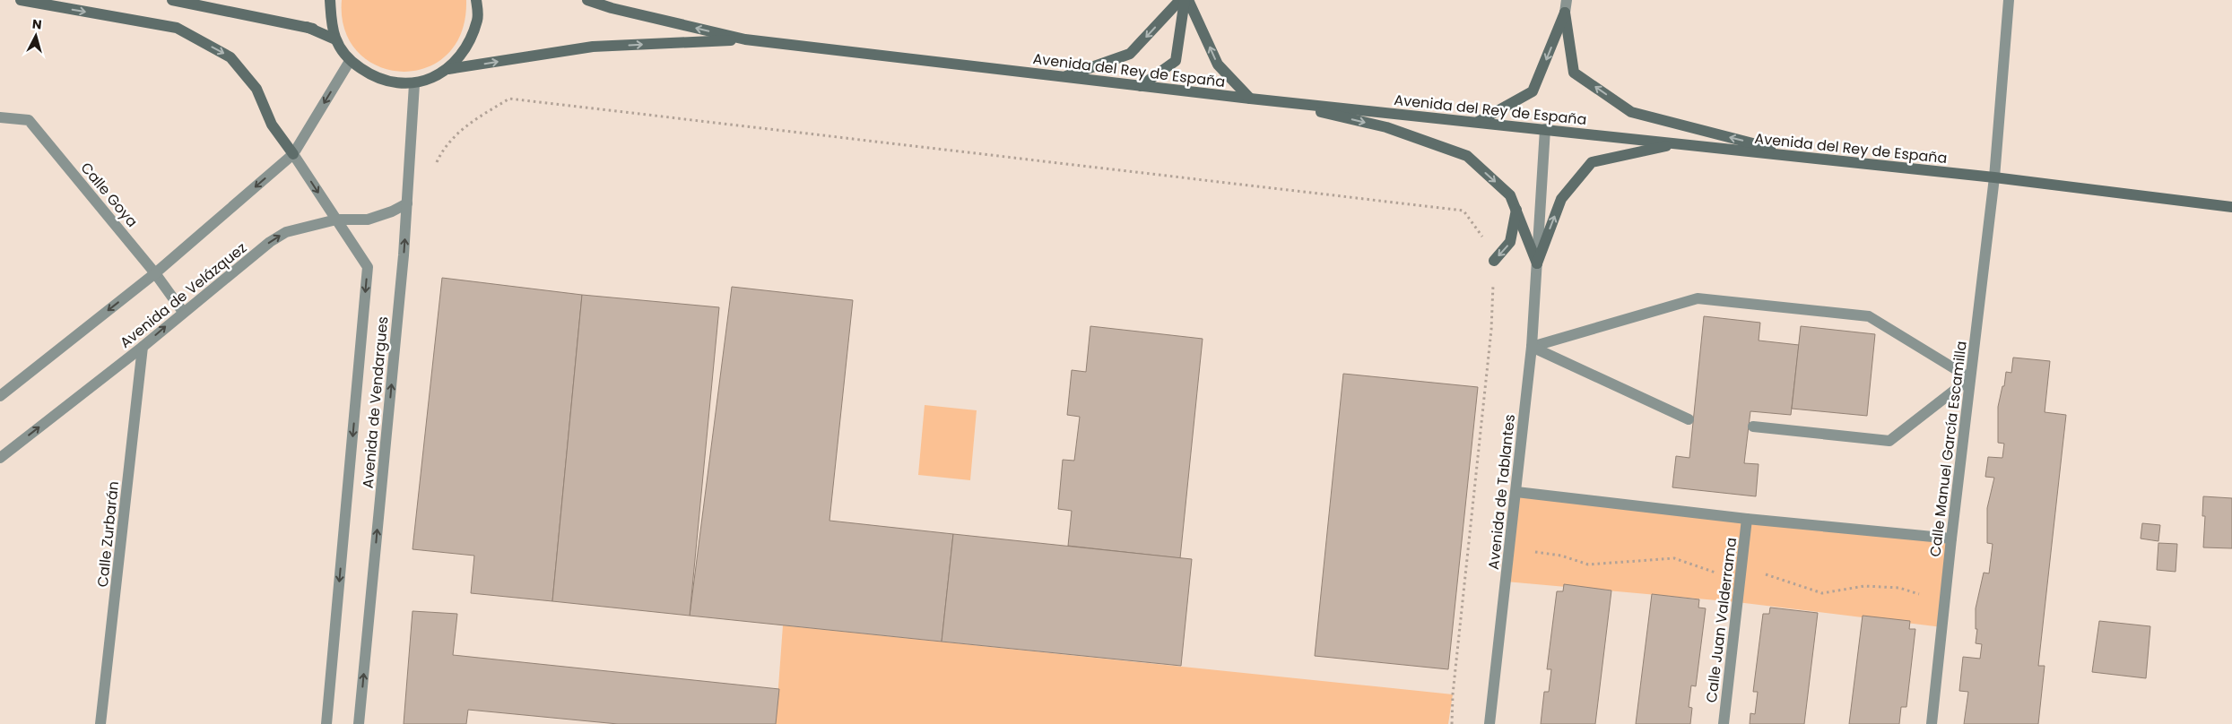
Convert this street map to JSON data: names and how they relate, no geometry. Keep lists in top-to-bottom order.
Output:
{
  "streets": {
    "main road": ["Avenida del Rey de España"],
    "street": [
      "Calle Goya",
      "Avenida de Velázquez",
      "Avenida de Vendargues",
      "Calle Manuel García Escamilla",
      "Avenida de Tablantes",
      "Calle Zurbarán",
      "Calle Juan Valderrama"
    ]
  },
  "crossings": [
    ["Avenida del Rey de España", "Calle Manuel García Escamilla"],
    ["Avenida del Rey de España", "Avenida de Tablantes"],
    ["Calle Goya", "Avenida de Velázquez"],
    ["Avenida de Velázquez", "Avenida de Vendargues"],
    ["Avenida de Velázquez", "Calle Zurbarán"]
  ],
  "north": "top"
}
